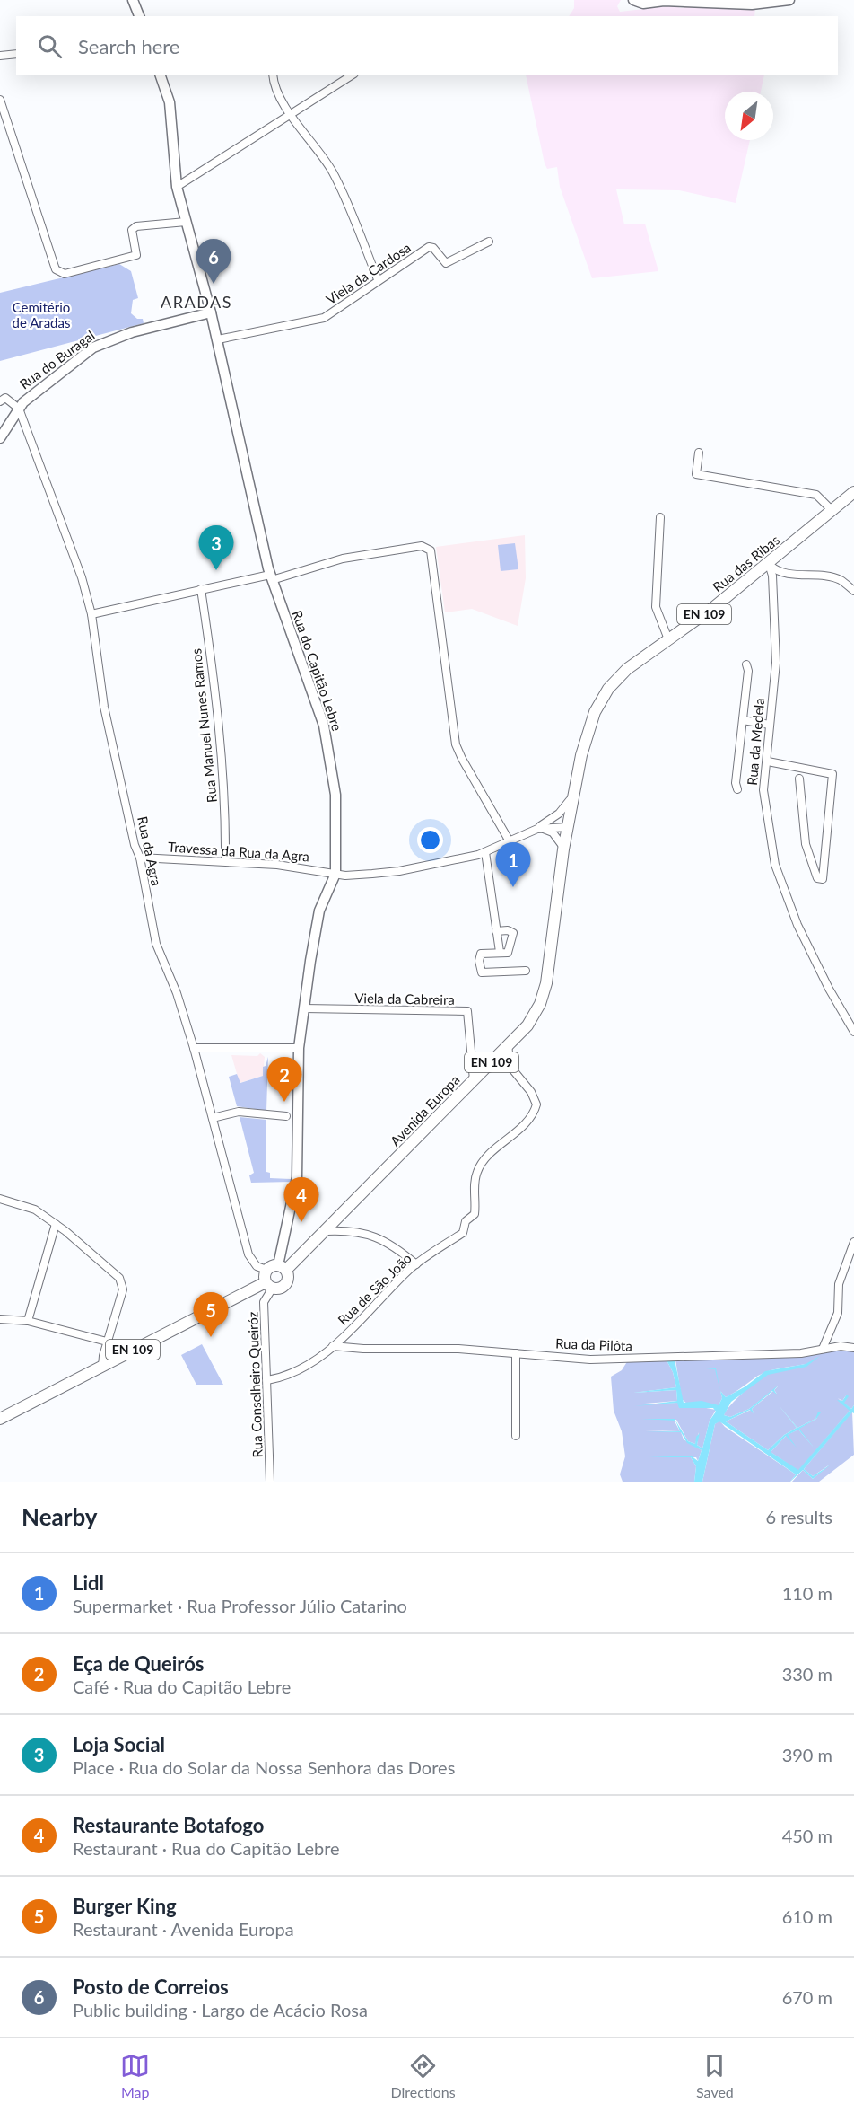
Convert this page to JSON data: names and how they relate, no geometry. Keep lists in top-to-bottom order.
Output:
{
  "streets": {
    "main road": [
      "Rua do Buragal",
      "Rua das Ribas",
      "EN 109",
      "Rua do Capitão Lebre",
      "Avenida Europa"
    ],
    "street": [
      "Viela da Cardosa",
      "Rua Manuel Nunes Ramos",
      "Rua da Medela",
      "Rua da Agra",
      "Travessa da Rua da Agra",
      "Viela da Cabreira",
      "Rua de São João",
      "Rua da Pilôta",
      "Rua Conselheiro Queiróz"
    ]
  },
  "crossings": [
    ["Viela da Cardosa", "Rua do Capitão Lebre"],
    ["Rua do Buragal", "Rua do Capitão Lebre"],
    ["Rua do Buragal", "Rua da Agra"],
    ["Rua das Ribas", "Rua da Medela"],
    ["Rua das Ribas", "Avenida Europa"],
    ["Rua do Capitão Lebre", "Rua da Agra"],
    ["Rua do Capitão Lebre", "Travessa da Rua da Agra"],
    ["Rua do Capitão Lebre", "Viela da Cabreira"],
    ["Rua do Capitão Lebre", "Avenida Europa"],
    ["Rua do Capitão Lebre", "Rua Conselheiro Queiróz"],
    ["Rua Manuel Nunes Ramos", "Travessa da Rua da Agra"],
    ["Rua da Agra", "Travessa da Rua da Agra"],
    ["Rua da Agra", "Avenida Europa"],
    ["Rua da Agra", "Rua Conselheiro Queiróz"],
    ["Viela da Cabreira", "Avenida Europa"],
    ["Avenida Europa", "Rua Conselheiro Queiróz"],
    ["Rua de São João", "Rua da Pilôta"],
    ["Rua de São João", "Rua Conselheiro Queiróz"]
  ],
  "districts": ["ARADAS"],
  "parks": ["Cemitério de Aradas"],
  "north": "bottom left",
  "page": {
    "search": "Search here",
    "pins": [
      "6",
      "3",
      "1",
      "2",
      "4",
      "5"
    ],
    "heading": ["Nearby", "6 results"],
    "list": [
      {
        "mark": "1",
        "name": "Lidl",
        "note": "Supermarket · Rua Professor Júlio Catarino",
        "value": "110 m"
      },
      {
        "mark": "2",
        "name": "Eça de Queirós",
        "note": "Café · Rua do Capitão Lebre",
        "value": "330 m"
      },
      {
        "mark": "3",
        "name": "Loja Social",
        "note": "Place · Rua do Solar da Nossa Senhora das Dores",
        "value": "390 m"
      },
      {
        "mark": "4",
        "name": "Restaurante Botafogo",
        "note": "Restaurant · Rua do Capitão Lebre",
        "value": "450 m"
      },
      {
        "mark": "5",
        "name": "Burger King",
        "note": "Restaurant · Avenida Europa",
        "value": "610 m"
      },
      {
        "mark": "6",
        "name": "Posto de Correios",
        "note": "Public building · Largo de Acácio Rosa",
        "value": "670 m"
      }
    ],
    "nav": ["Map", "Directions", "Saved"]
  }
}
